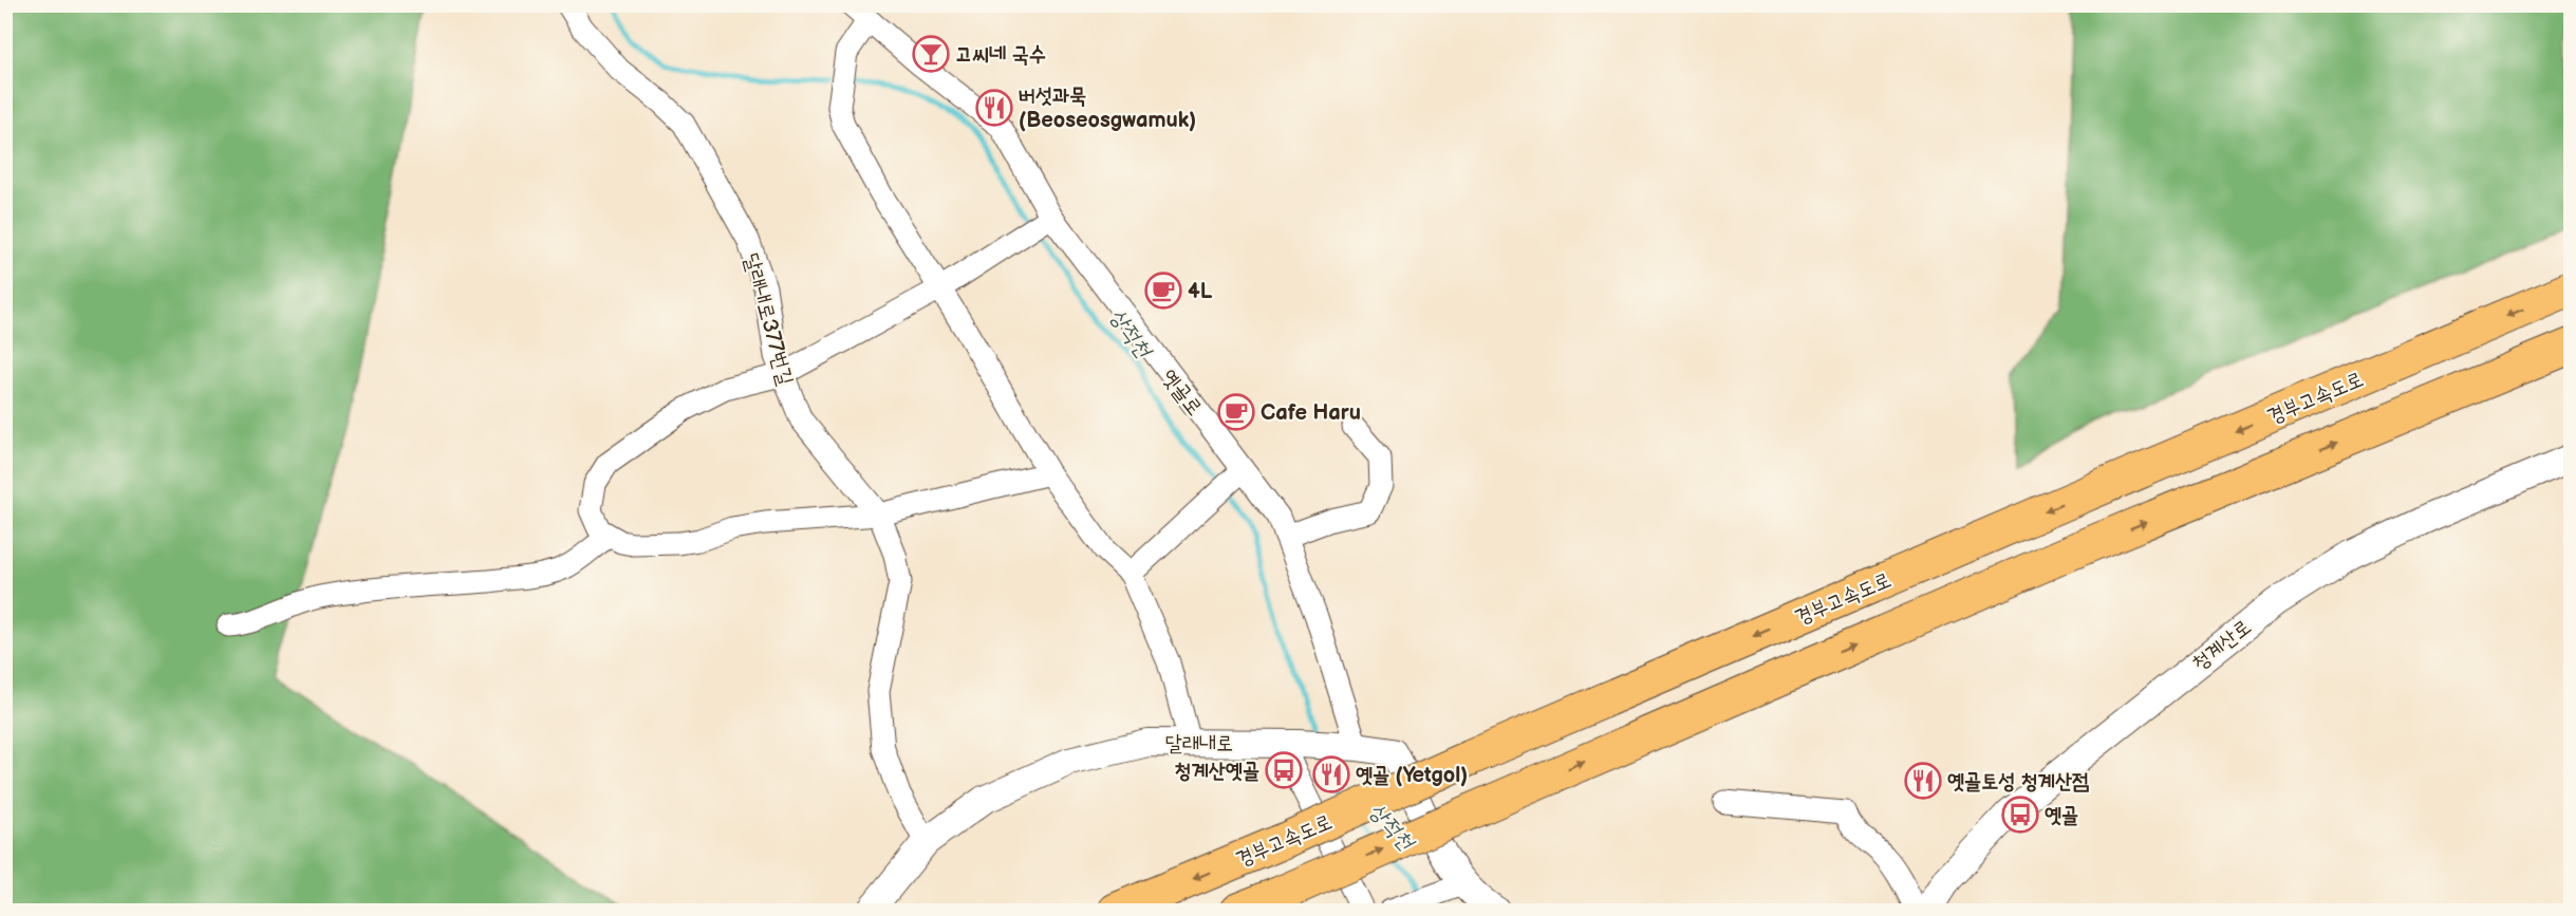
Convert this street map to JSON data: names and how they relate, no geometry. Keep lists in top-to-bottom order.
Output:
{
  "streets": {
    "highway": ["경부고속도로"],
    "street": [
      "달래내로377번길",
      "옛골로",
      "청계산로",
      "달래내로"
    ]
  },
  "crossings": [
    ["달래내로377번길", "달래내로"],
    ["옛골로", "달래내로"]
  ],
  "water": ["상적천"],
  "places": {
    "bar": ["고씨네 국수"],
    "restaurant": ["버섯과묵 (Beoseosgwamuk)", "옛골 (Yetgol)", "옛골토성 청계산점"],
    "cafe": ["4L", "Cafe Haru"],
    "bus stop": ["청계산옛골", "옛골"]
  }
}
